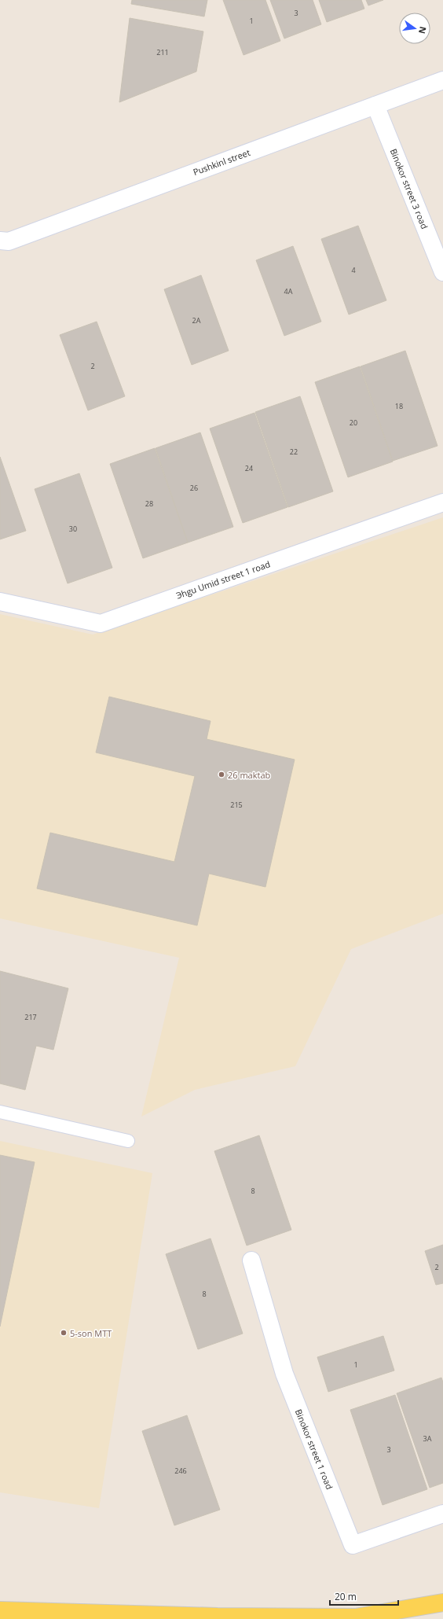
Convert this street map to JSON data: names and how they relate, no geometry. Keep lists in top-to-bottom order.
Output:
{
  "streets": {
    "street": [
      "Pushkinl street",
      "Binokor street 3 road",
      "Эhgu Umid street 1 road",
      "Binokor street 1 road"
    ]
  },
  "crossings": [
    ["Pushkinl street", "Binokor street 3 road"]
  ],
  "places": ["26 maktab", "5-son MTT"],
  "house_numbers": [
    "3",
    "1",
    "211",
    "4",
    "4A",
    "2A",
    "2",
    "18",
    "20",
    "22",
    "24",
    "26",
    "28",
    "30",
    "215",
    "217",
    "8",
    "2",
    "8",
    "1",
    "3A",
    "3",
    "246"
  ],
  "scale_bar": "20 m",
  "north": "right"
}
